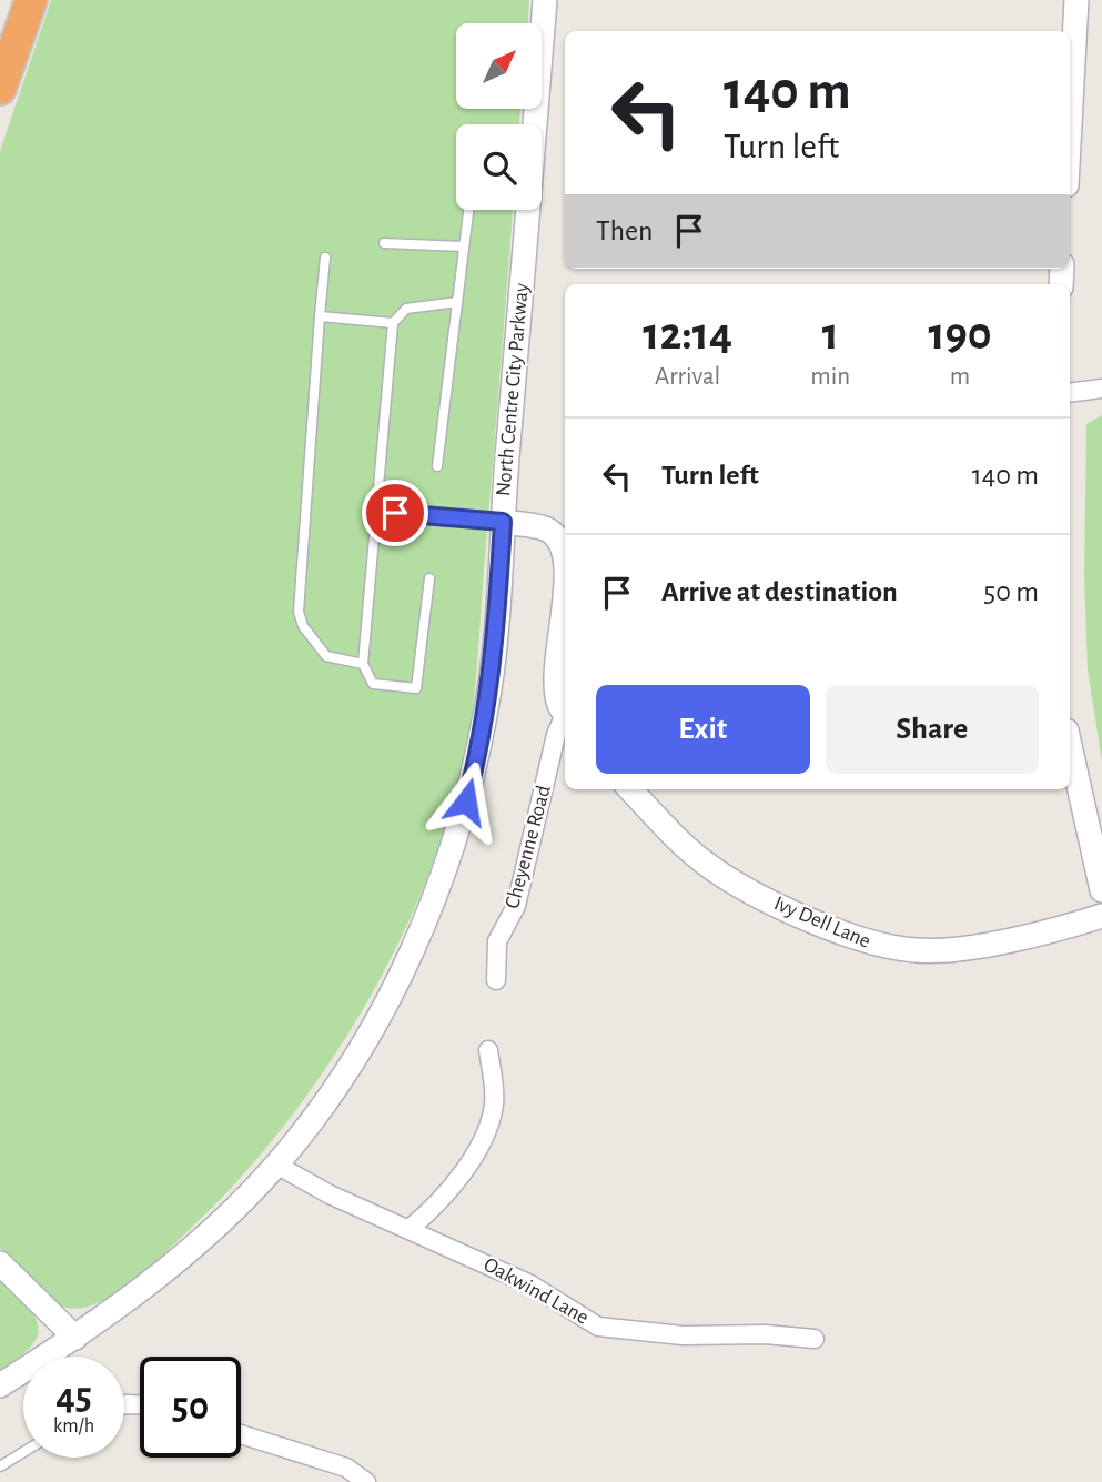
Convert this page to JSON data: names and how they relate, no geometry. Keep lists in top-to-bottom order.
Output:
{
  "streets": {
    "main road": ["North Centre City Parkway", "Ivy Dell Lane"],
    "street": ["Cheyenne Road", "Oakwind Lane"]
  },
  "crossings": [
    ["North Centre City Parkway", "Oakwind Lane"]
  ],
  "north": "top right",
  "page": {
    "turn": ["140 m", "Turn left"],
    "then": "Then",
    "eta": [
      "12:14",
      "Arrival",
      "1",
      "min",
      "190",
      "m"
    ],
    "list": [
      {
        "name": "Turn left",
        "value": "140 m"
      },
      {
        "name": "Arrive at destination",
        "value": "50 m"
      }
    ],
    "buttons": ["Exit", "Share"],
    "speed": "45 km/h",
    "limit": "50"
  }
}
